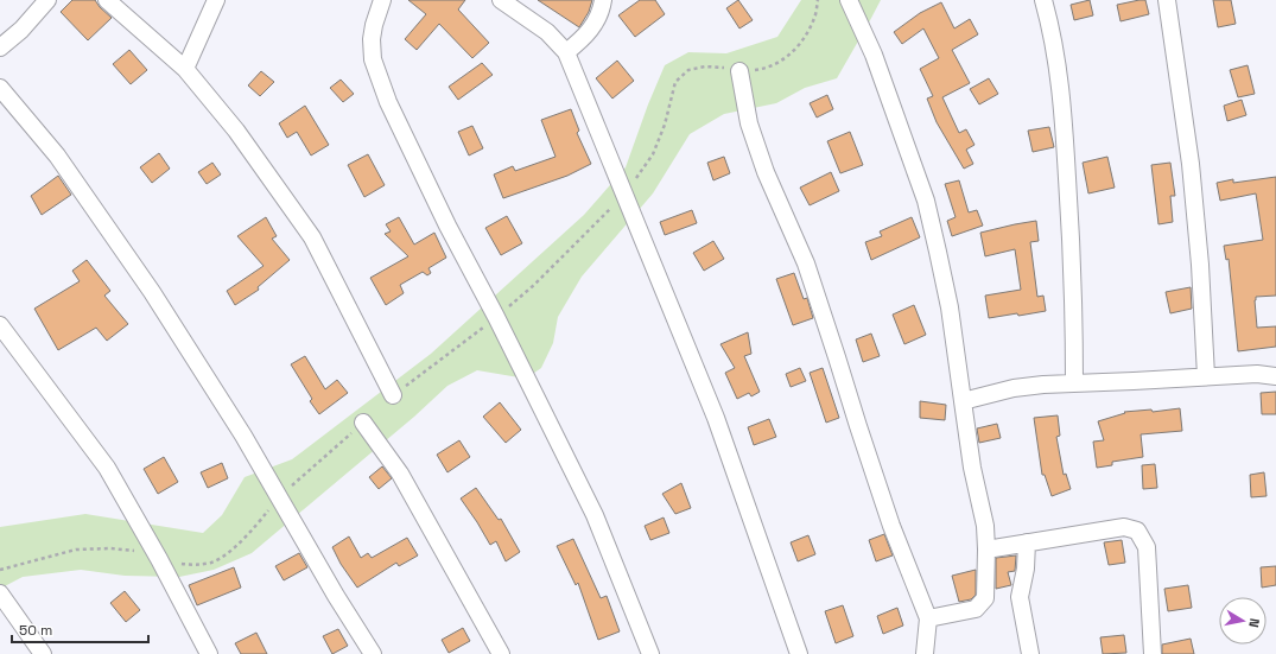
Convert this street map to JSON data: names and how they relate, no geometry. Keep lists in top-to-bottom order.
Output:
{
  "scale_bar": "50 m",
  "north": "right"
}
